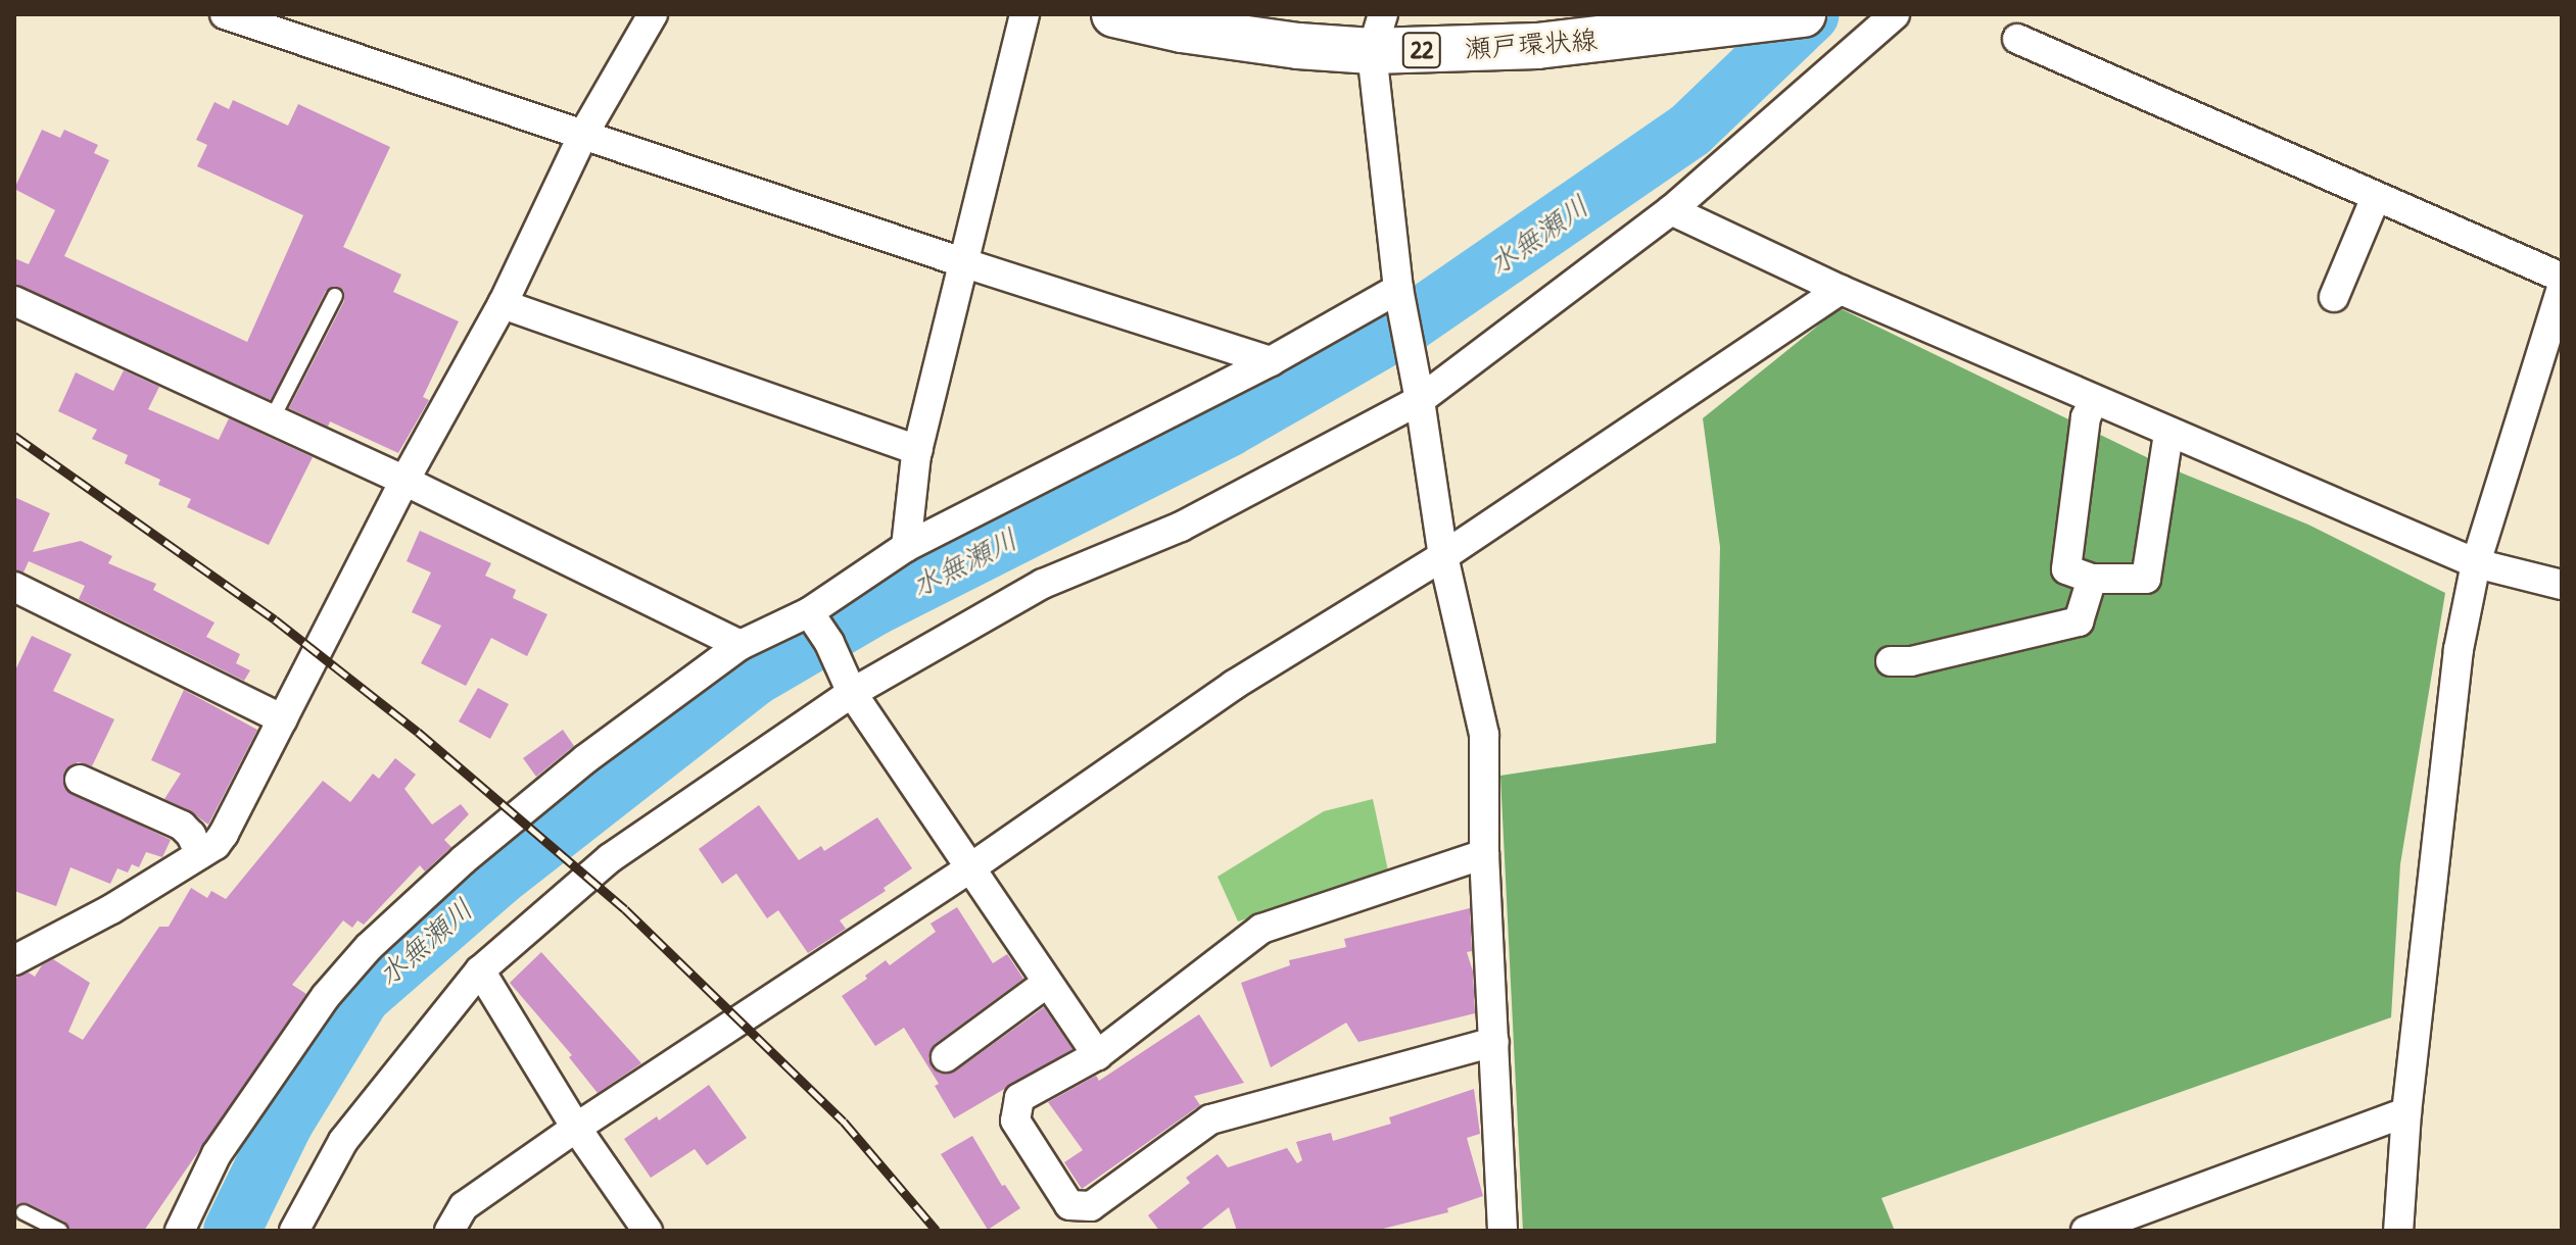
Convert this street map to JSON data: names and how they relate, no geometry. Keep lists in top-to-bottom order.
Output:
{
  "streets": {
    "main road": ["瀬戸環状線", "22"]
  },
  "water": ["水無瀬川"]
}
